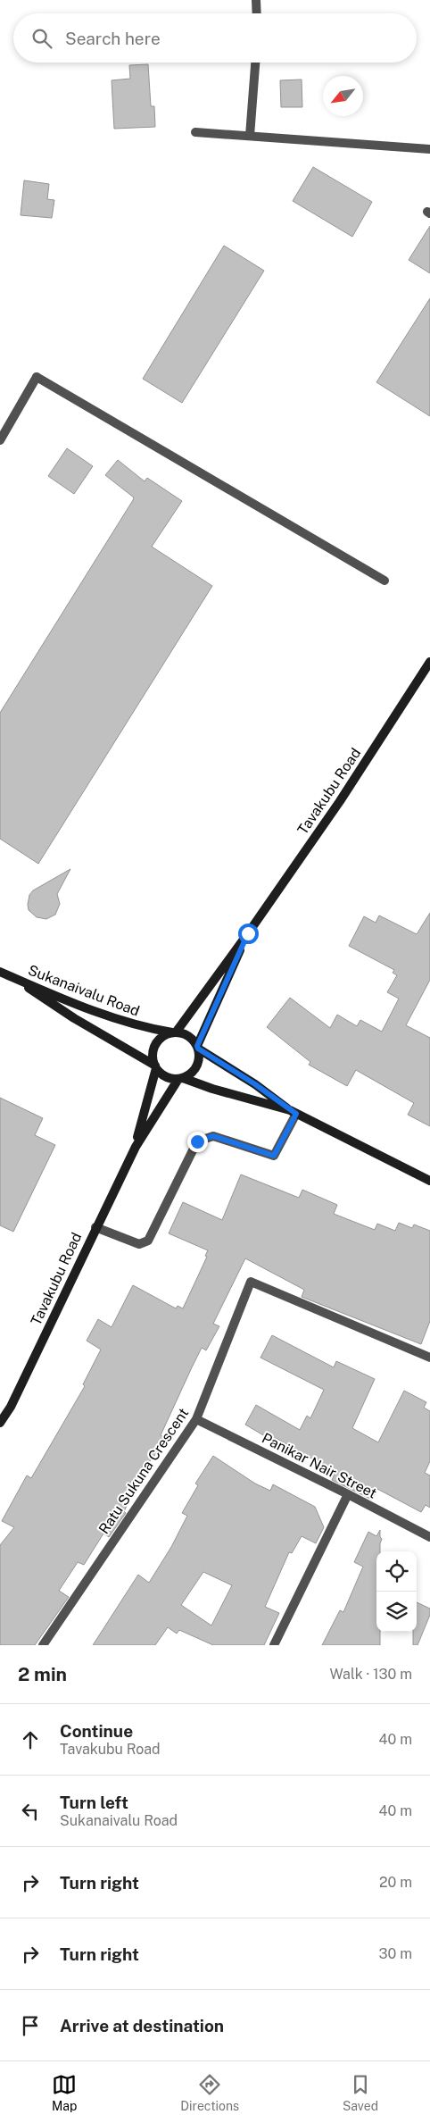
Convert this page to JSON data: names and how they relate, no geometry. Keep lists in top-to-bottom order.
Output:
{
  "streets": {
    "main road": ["Tavakubu Road", "Sukanaivalu Road"],
    "street": ["Panikar Nair Street", "Ratu Sukuna Crescent"]
  },
  "crossings": [
    ["Tavakubu Road", "Sukanaivalu Road"],
    ["Panikar Nair Street", "Ratu Sukuna Crescent"]
  ],
  "north": "bottom left",
  "page": {
    "search": "Search here",
    "heading": ["2 min", "Walk · 130 m"],
    "list": [
      ["Continue", "Tavakubu Road", "40 m"],
      ["Turn left", "Sukanaivalu Road", "40 m"],
      ["Turn right", "20 m"],
      ["Turn right", "30 m"],
      "Arrive at destination"
    ],
    "nav": ["Map", "Directions", "Saved"]
  }
}
